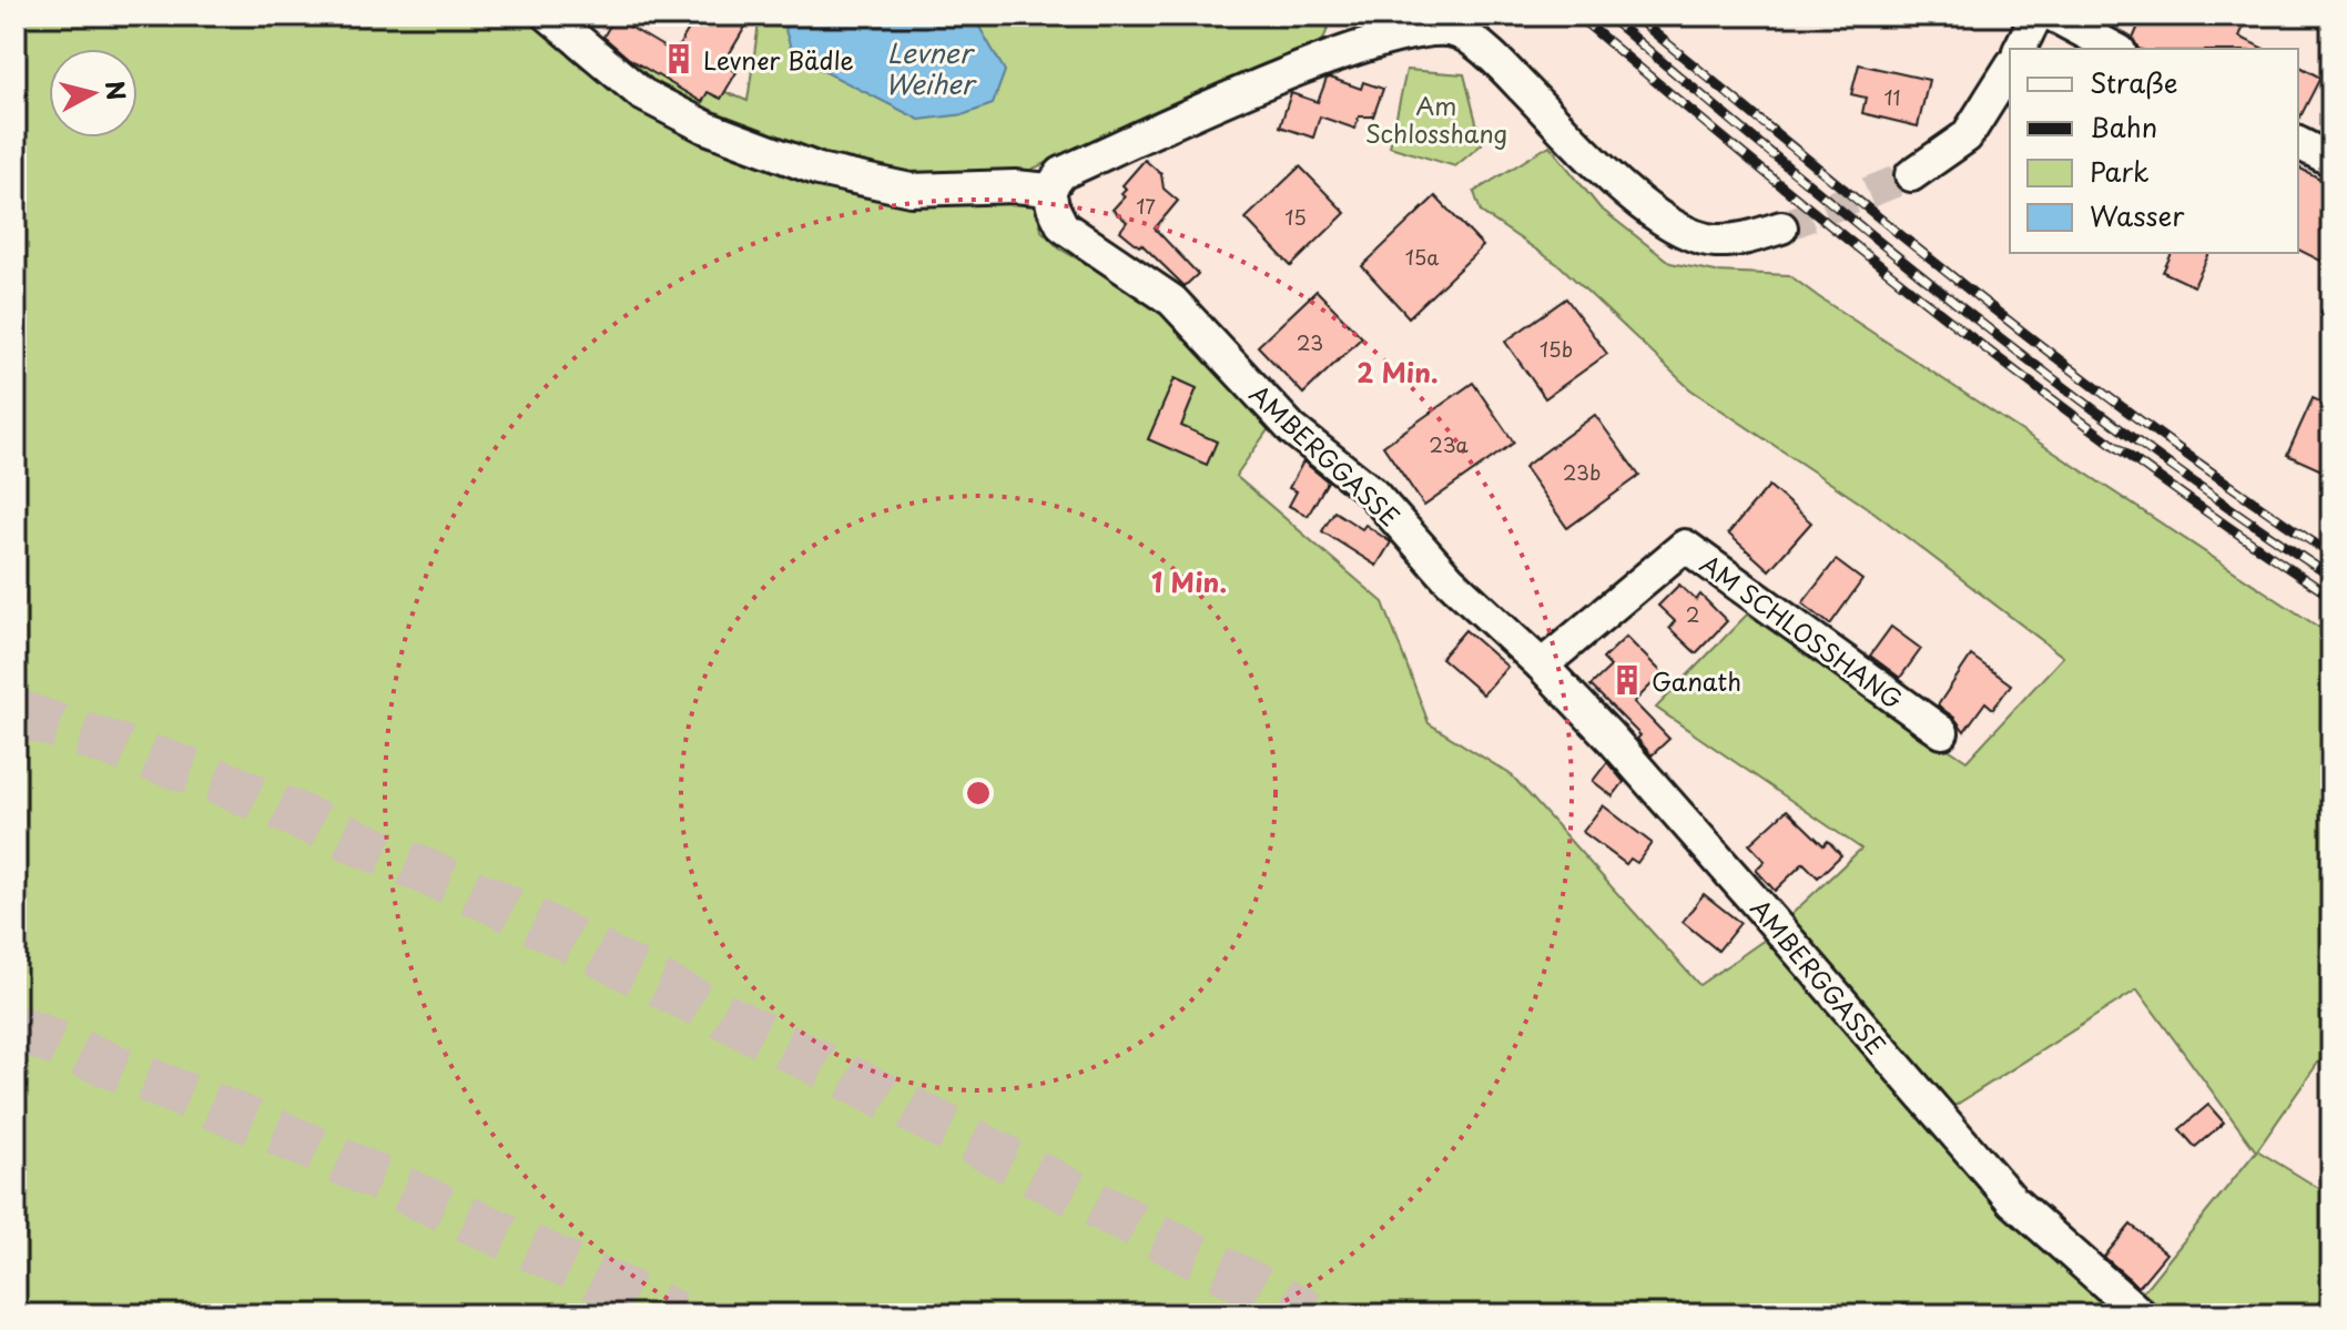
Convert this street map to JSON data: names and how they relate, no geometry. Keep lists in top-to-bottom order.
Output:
{
  "streets": {
    "street": ["AMBERGGASSE", "AM SCHLOSSHANG"]
  },
  "crossings": [
    ["AMBERGGASSE", "AM SCHLOSSHANG"]
  ],
  "water": ["Levner Weiher"],
  "parks": ["Am Schlosshang"],
  "places": {
    "building": ["Levner Bädle", "Ganath"]
  },
  "house_numbers": [
    "11",
    "17",
    "15",
    "15a",
    "23",
    "15b",
    "23a",
    "23b",
    "2"
  ],
  "legend": [
    "Straße",
    "Bahn",
    "Park",
    "Wasser"
  ],
  "north": "right",
  "rings": ["2 Min.", "1 Min."]
}
